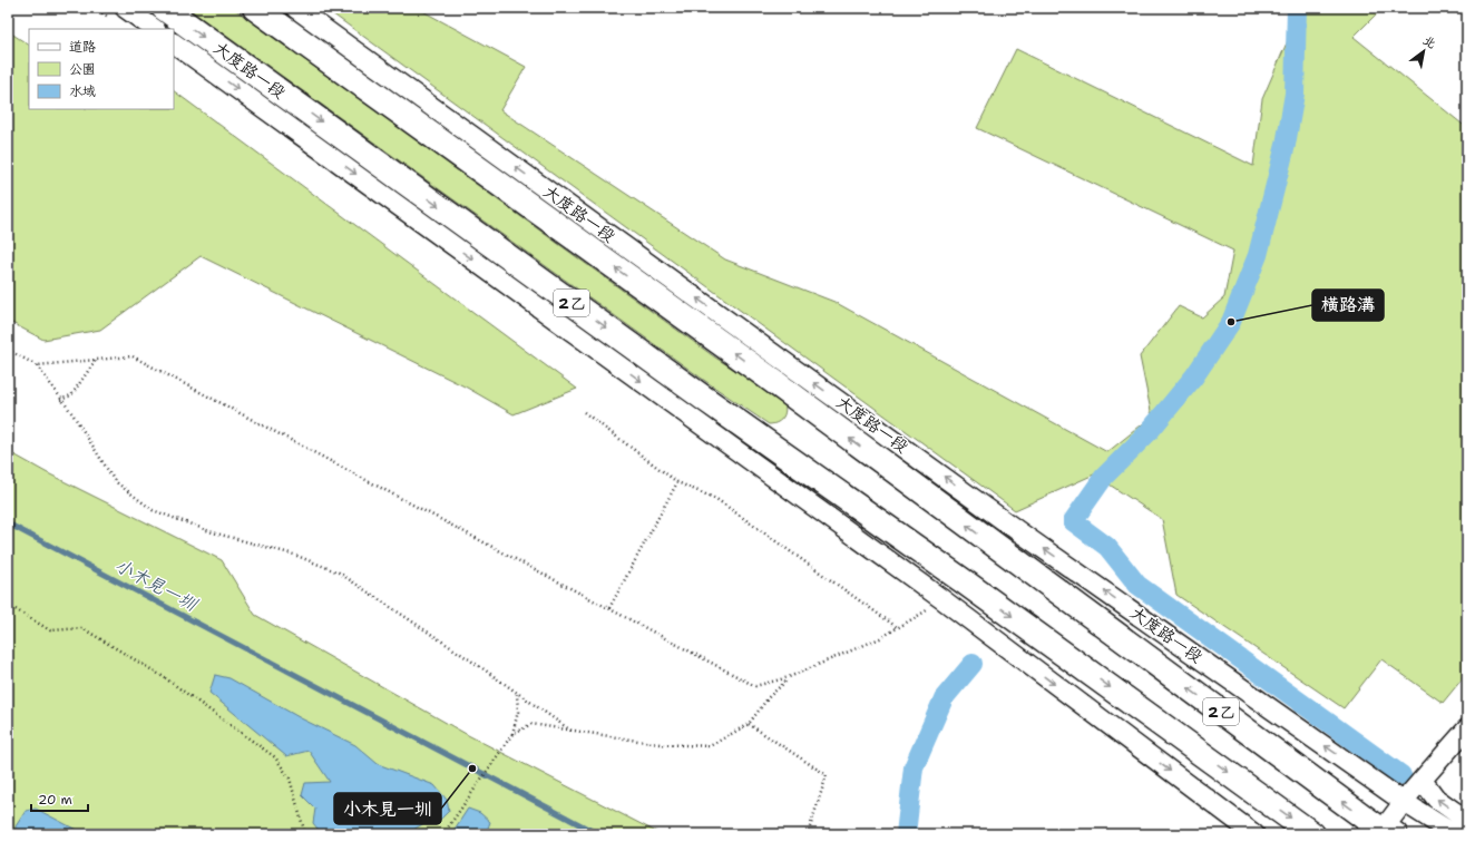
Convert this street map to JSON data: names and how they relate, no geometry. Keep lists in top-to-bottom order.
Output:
{
  "streets": {
    "main road": ["大度路一段", "2乙"]
  },
  "water": ["小木見一圳"],
  "places": ["橫路溝", "小木見一圳"],
  "legend": ["道路", "公園", "水域"],
  "scale_bar": "20 m",
  "north": "top right"
}
